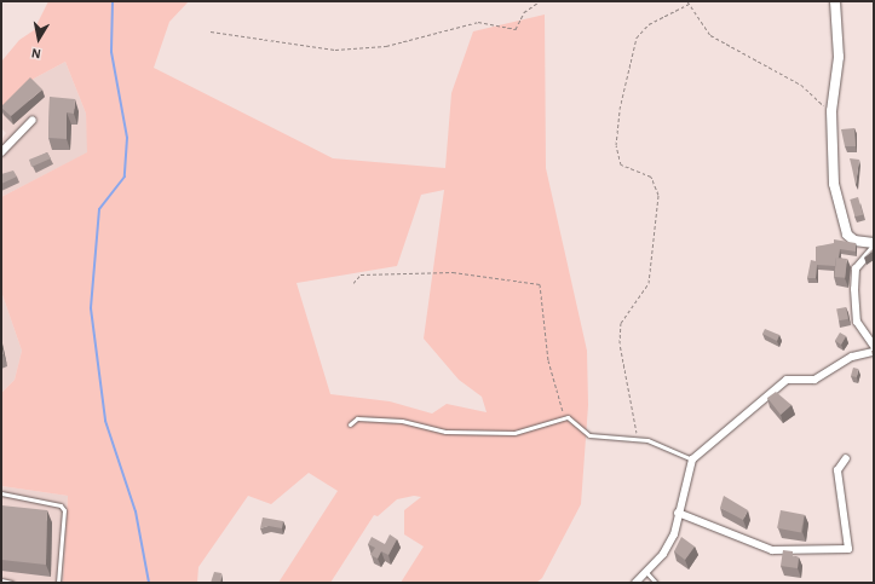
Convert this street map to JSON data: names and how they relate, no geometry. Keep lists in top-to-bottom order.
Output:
{
  "north": "bottom"
}
